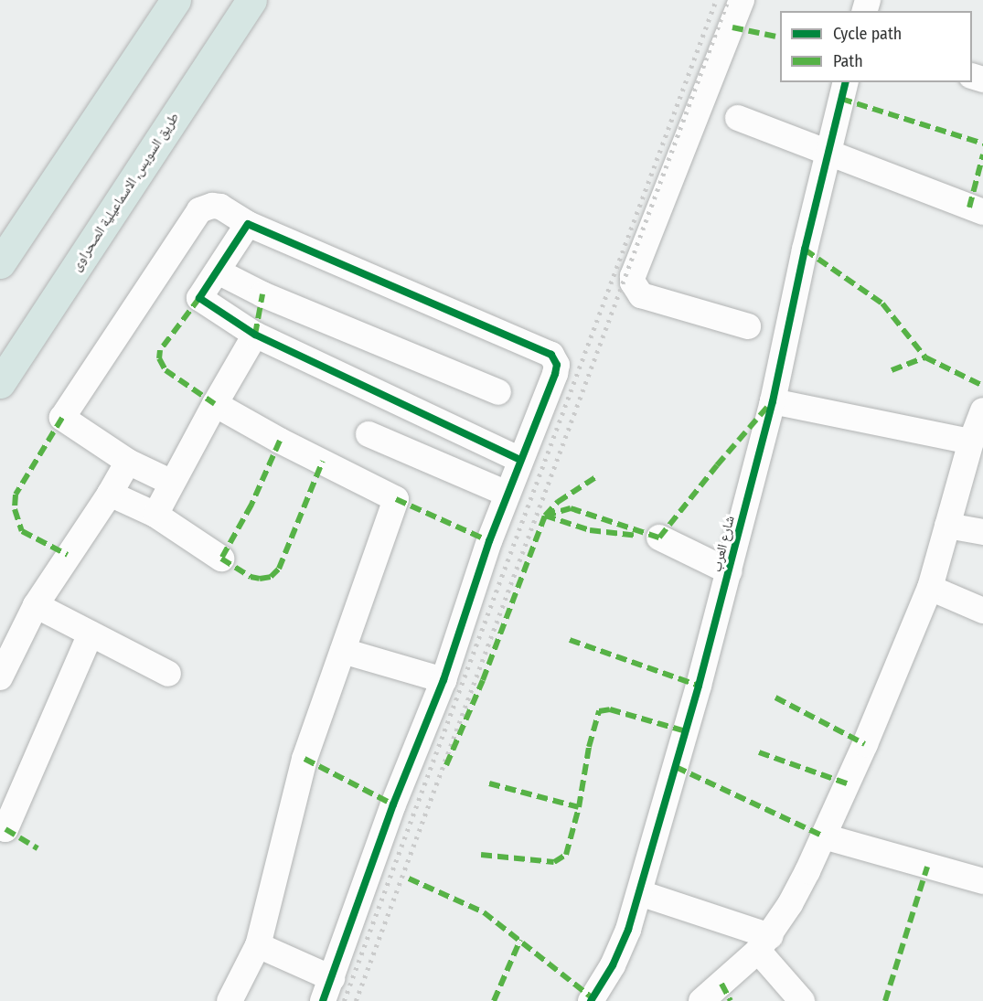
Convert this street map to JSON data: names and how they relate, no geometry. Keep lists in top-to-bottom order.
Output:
{
  "streets": {
    "main road": ["طريق السويس, الاسماعيلية الصحراوى"],
    "street": ["شارع العرب"]
  },
  "legend": ["Cycle path", "Path"]
}
